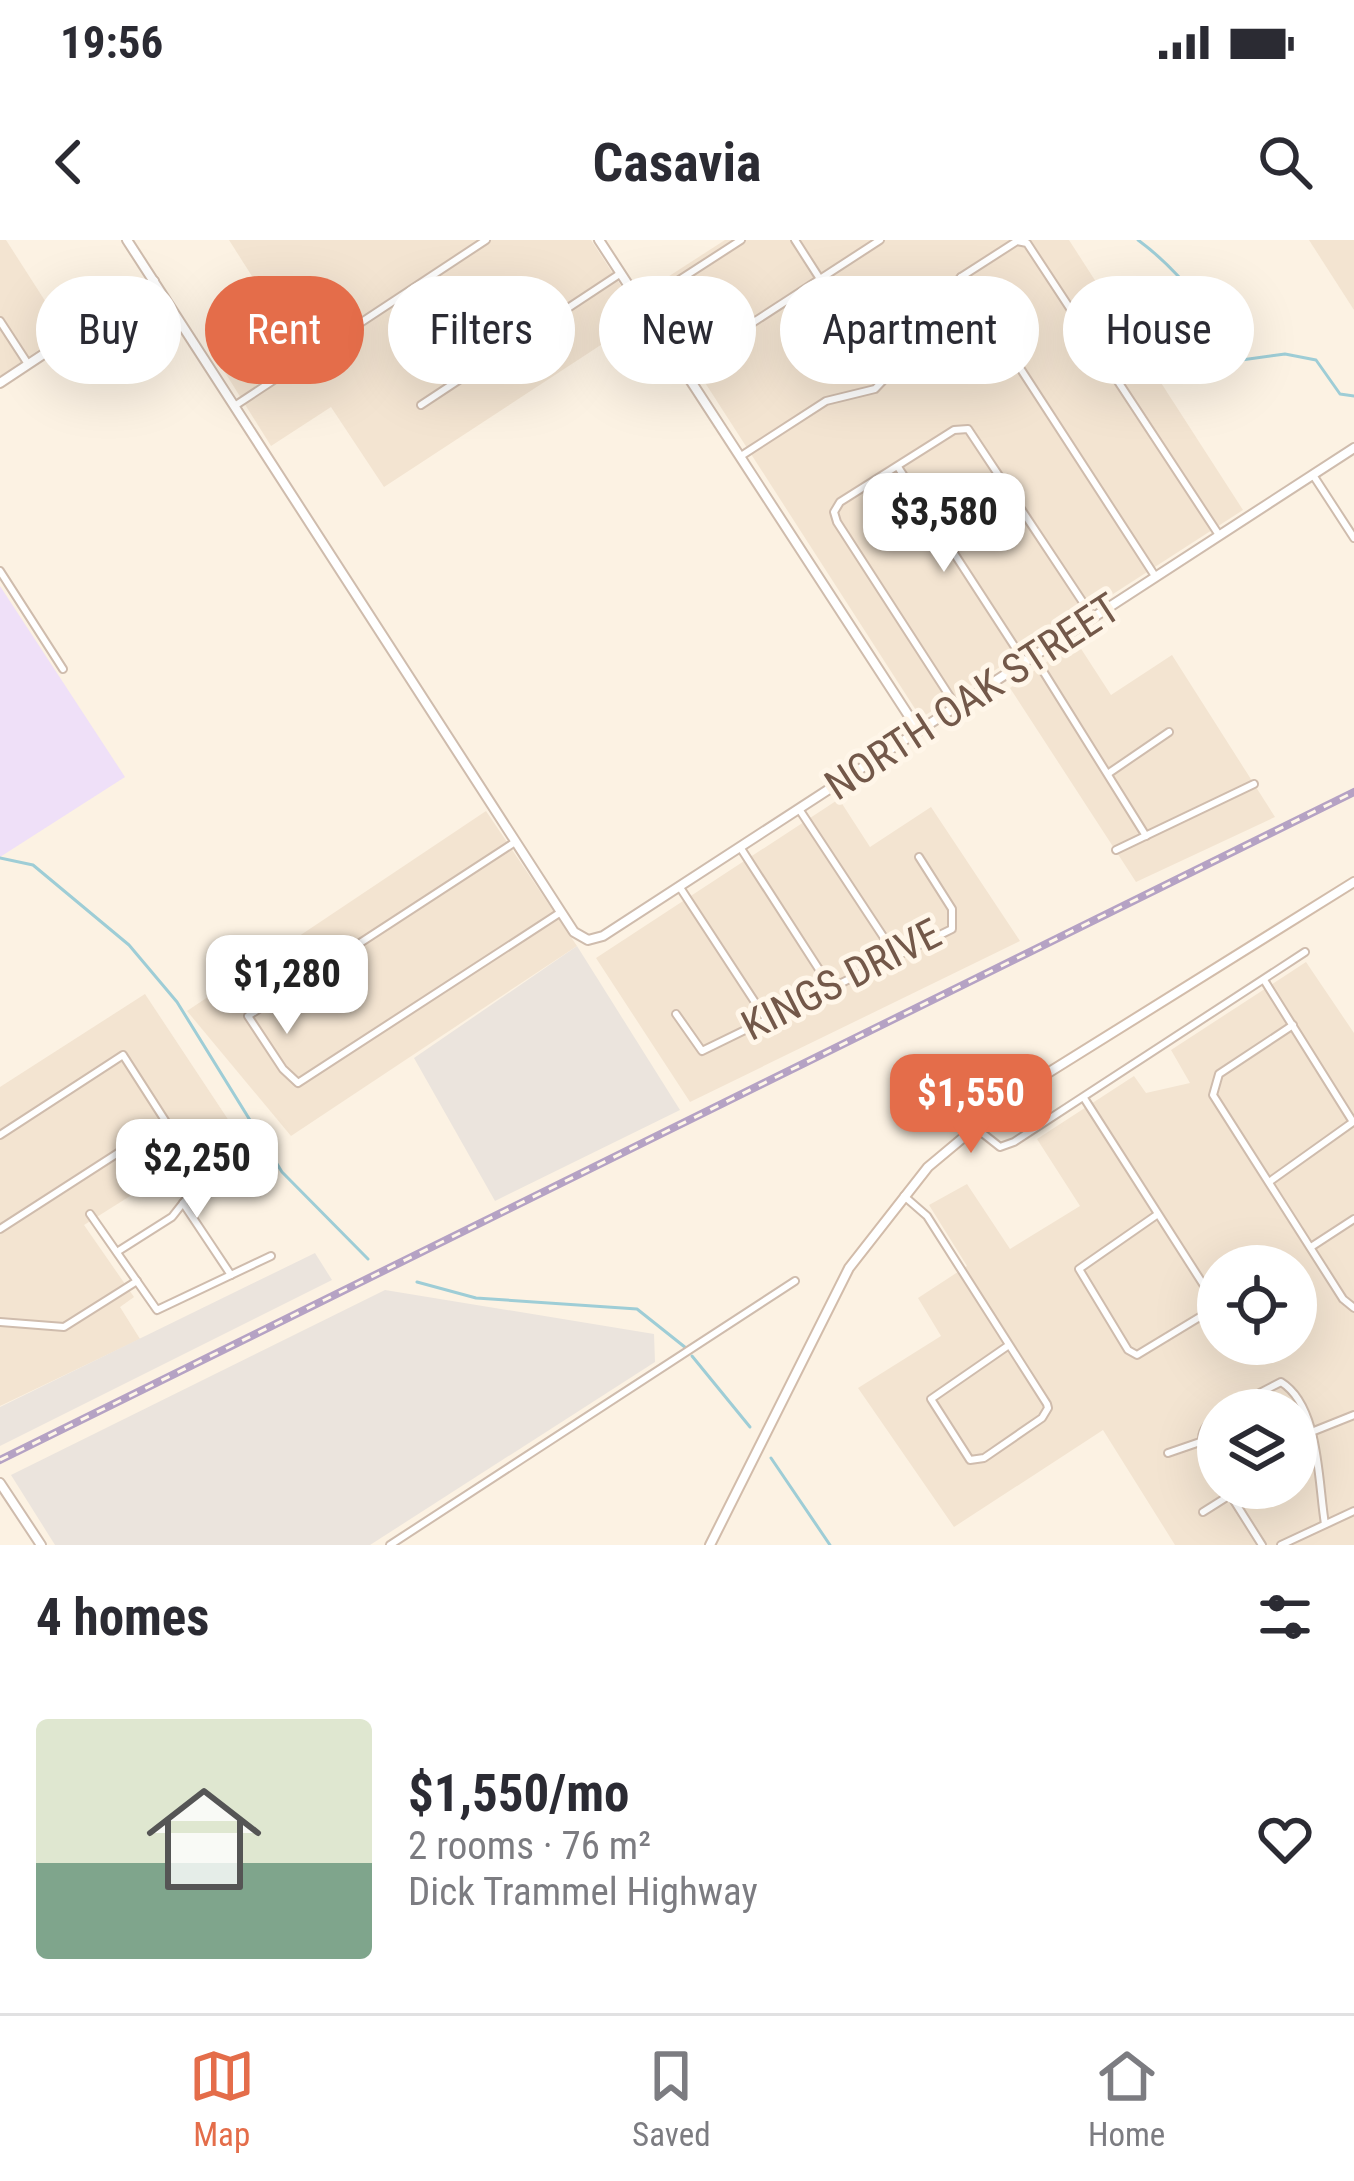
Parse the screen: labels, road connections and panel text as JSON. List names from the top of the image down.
{
  "streets": {
    "street": ["NORTH OAK STREET", "KINGS DRIVE"]
  },
  "page": {
    "status": "19:56",
    "header": "Casavia",
    "chip": [
      "Buy",
      "Rent",
      "Filters",
      "New",
      "Apartment",
      "House"
    ],
    "price": [
      "$3,580",
      "$1,280",
      "$1,550",
      "$2,250"
    ],
    "heading": "4 homes",
    "list": [
      {
        "name": "$1,550/mo",
        "note": "2 rooms · 76 m² · Dick Trammel Highway"
      }
    ],
    "tabs": ["Map", "Saved", "Home"]
  }
}
